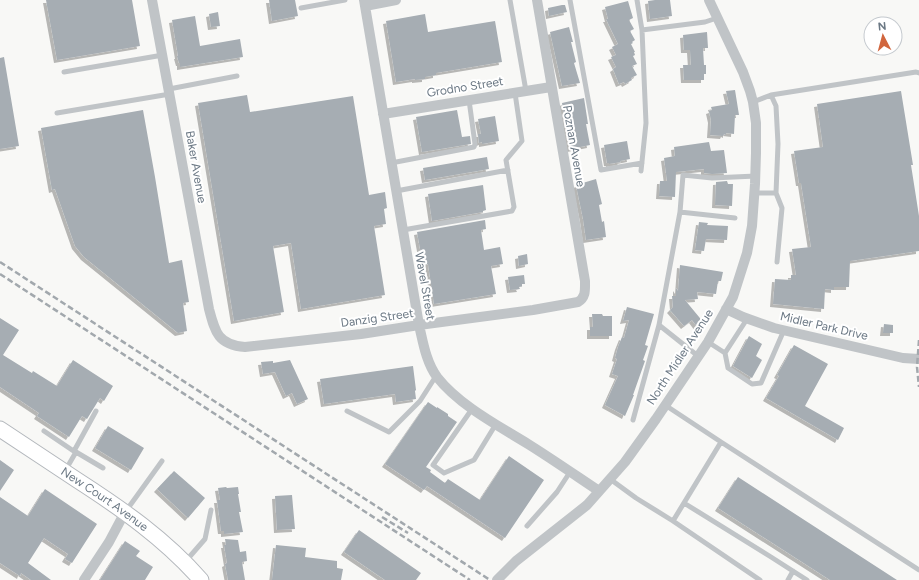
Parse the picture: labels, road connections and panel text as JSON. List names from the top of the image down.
{
  "streets": {
    "main road": ["New Court Avenue"],
    "street": [
      "Grodno Street",
      "Poznan Avenue",
      "Baker Avenue",
      "Wavel Street",
      "Danzig Street",
      "Midler Park Drive",
      "North Midler Avenue"
    ]
  },
  "crossings": [
    ["Grodno Street", "Poznan Avenue"],
    ["Grodno Street", "Wavel Street"],
    ["Poznan Avenue", "Danzig Street"],
    ["Baker Avenue", "Danzig Street"],
    ["Wavel Street", "Danzig Street"],
    ["Wavel Street", "North Midler Avenue"],
    ["Midler Park Drive", "North Midler Avenue"]
  ],
  "north": "top"
}
